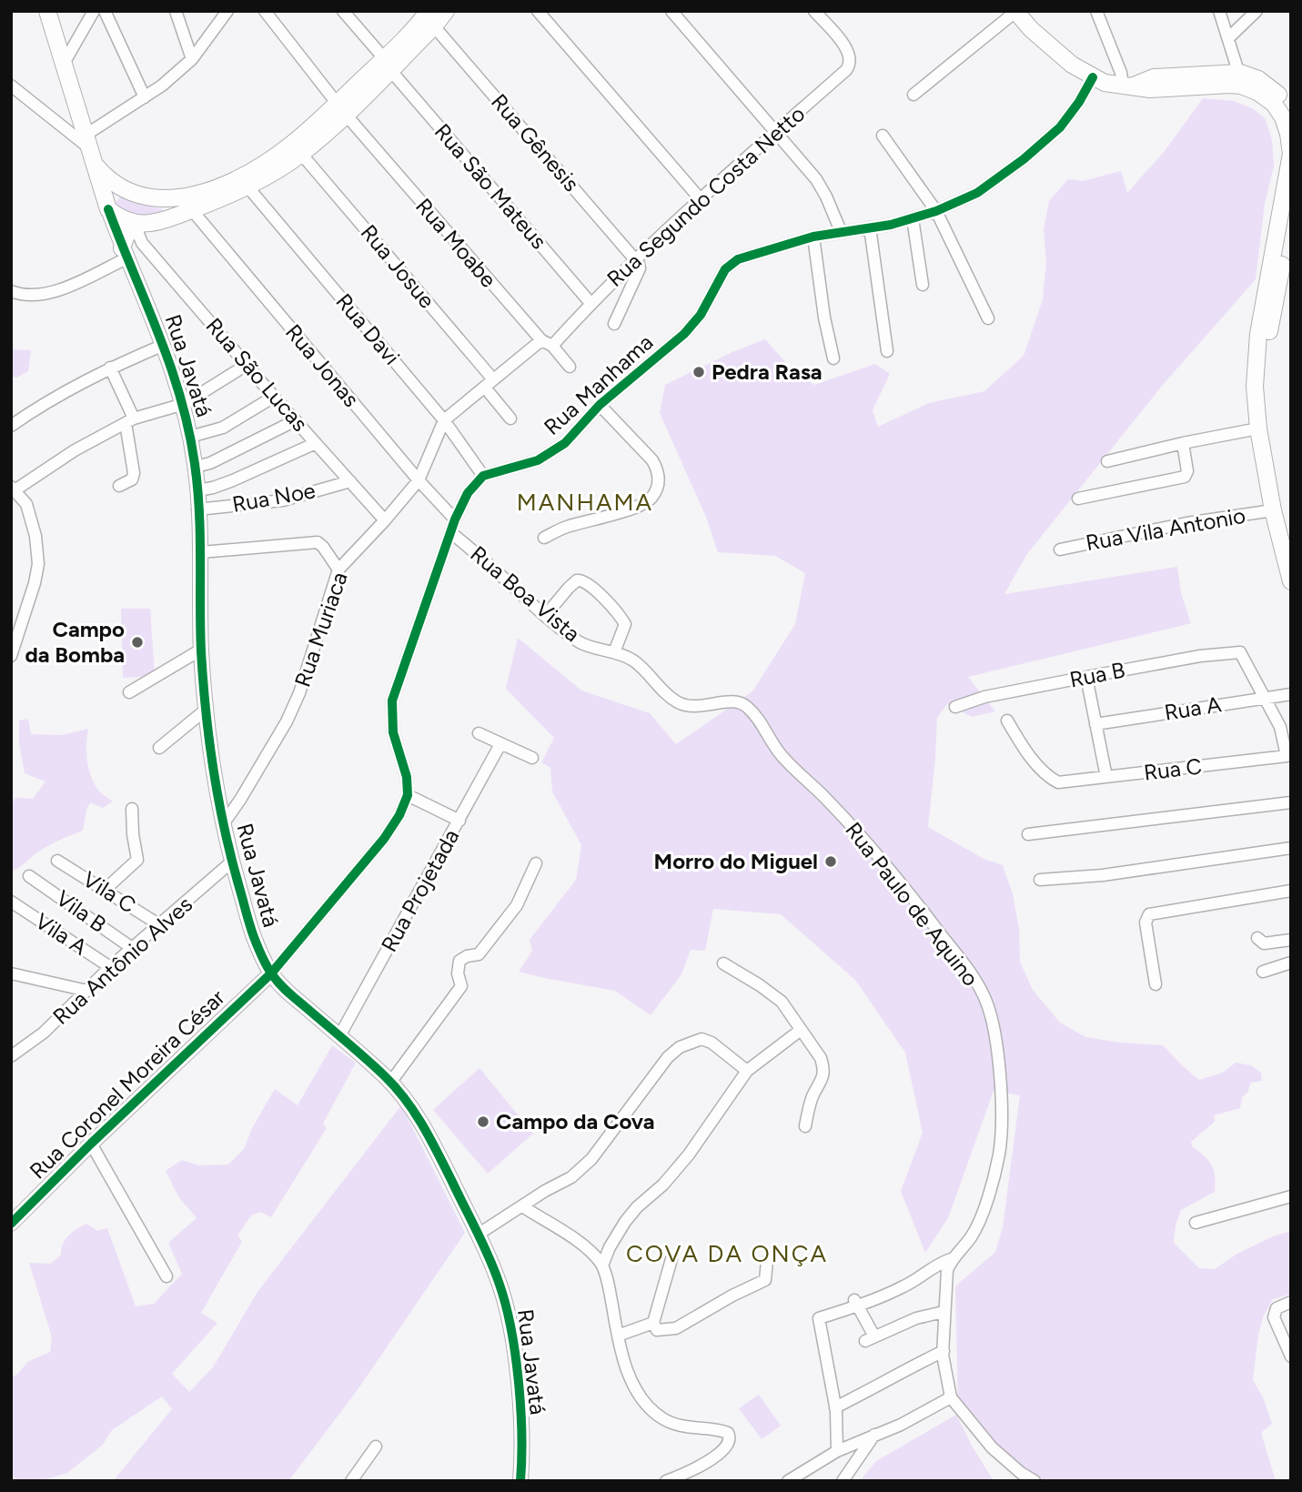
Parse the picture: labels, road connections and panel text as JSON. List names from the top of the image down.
{
  "streets": {
    "street": [
      "Rua Gênesis",
      "Rua São Mateus",
      "Rua Segundo Costa Netto",
      "Rua Moabe",
      "Rua Josue",
      "Rua Davi",
      "Rua Javatá",
      "Rua Jonas",
      "Rua São Lucas",
      "Rua Manhama",
      "Rua Noe",
      "Rua Vila Antonio",
      "Rua Boa Vista",
      "Rua Muriaca",
      "Rua B",
      "Rua A",
      "Rua C",
      "Rua Projetada",
      "Vila C",
      "Rua Paulo de Aquino",
      "Vila B",
      "Vila A",
      "Rua Antônio Alves",
      "Rua Coronel Moreira César"
    ]
  },
  "crossings": [
    ["Rua Gênesis", "Rua Segundo Costa Netto"],
    ["Rua São Mateus", "Rua Segundo Costa Netto"],
    ["Rua Segundo Costa Netto", "Rua Moabe"],
    ["Rua Segundo Costa Netto", "Rua Muriaca"],
    ["Rua Moabe", "Rua Muriaca"],
    ["Rua Josue", "Rua Muriaca"],
    ["Rua Davi", "Rua Manhama"],
    ["Rua Davi", "Rua Muriaca"],
    ["Rua Javatá", "Rua Noe"],
    ["Rua Javatá", "Rua Muriaca"],
    ["Rua Javatá", "Rua Projetada"],
    ["Rua Javatá", "Rua Antônio Alves"],
    ["Rua Javatá", "Rua Coronel Moreira César"],
    ["Rua Jonas", "Rua Muriaca"],
    ["Rua São Lucas", "Rua Noe"],
    ["Rua São Lucas", "Rua Muriaca"],
    ["Rua Boa Vista", "Rua Paulo de Aquino"],
    ["Rua B", "Rua A"],
    ["Rua B", "Rua C"],
    ["Rua A", "Rua C"],
    ["Vila C", "Rua Antônio Alves"],
    ["Vila B", "Rua Antônio Alves"],
    ["Vila A", "Rua Antônio Alves"]
  ],
  "districts": ["MANHAMA", "COVA DA ONÇA"],
  "places": [
    "Pedra Rasa",
    "Campo da Bomba",
    "Morro do Miguel",
    "Campo da Cova"
  ]
}
